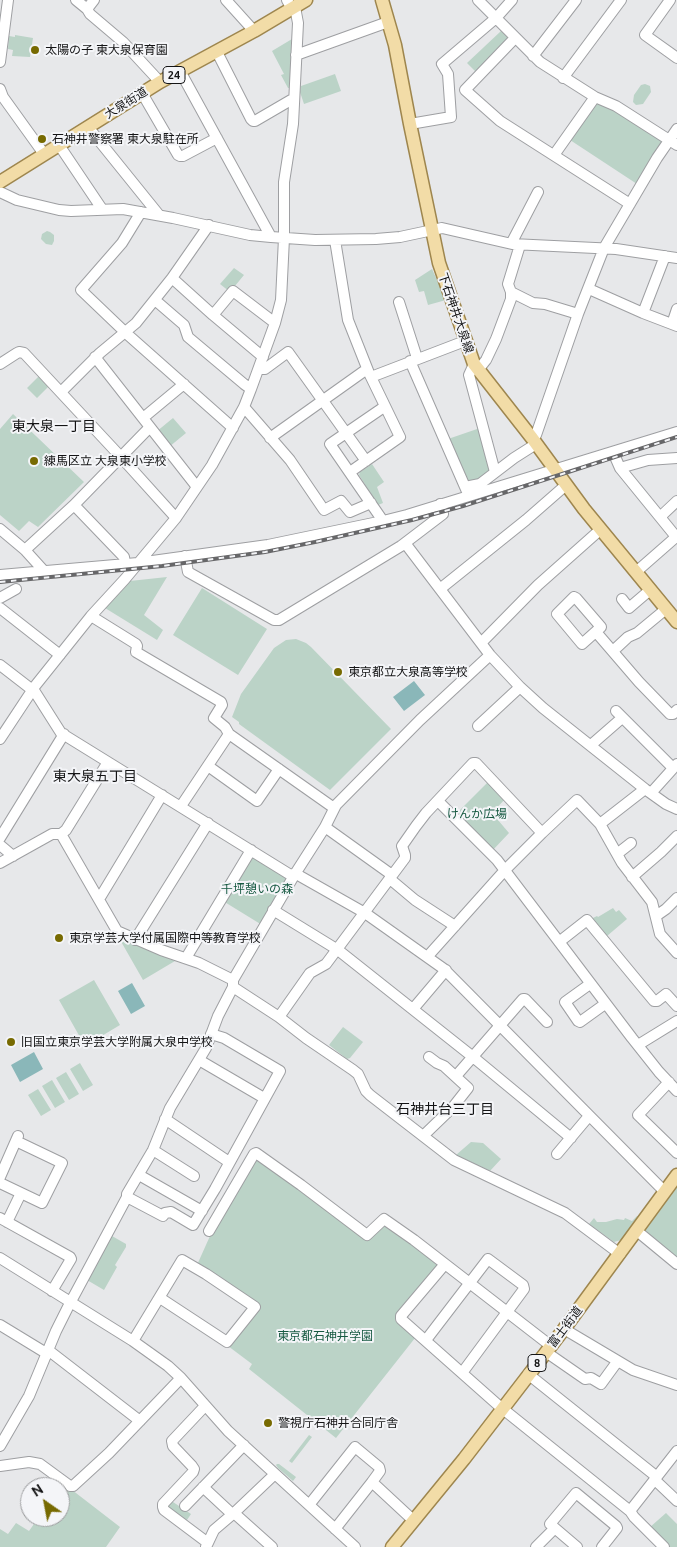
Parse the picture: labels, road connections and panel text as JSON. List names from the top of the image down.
{
  "streets": {
    "main road": [
      "24",
      "大泉街道",
      "下石神井大泉線",
      "富士街道",
      "8"
    ]
  },
  "districts": ["東大泉一丁目", "東大泉五丁目", "石神井台三丁目"],
  "parks": ["けんか広場", "千坪憩いの森", "東京都石神井学園"],
  "places": [
    "太陽の子 東大泉保育園",
    "石神井警察署 東大泉駐在所",
    "練馬区立 大泉東小学校",
    "東京都立大泉高等学校",
    "東京学芸大学付属国際中等教育学校",
    "旧国立東京学芸大学附属大泉中学校",
    "警視庁石神井合同庁舎"
  ],
  "north": "top left"
}
